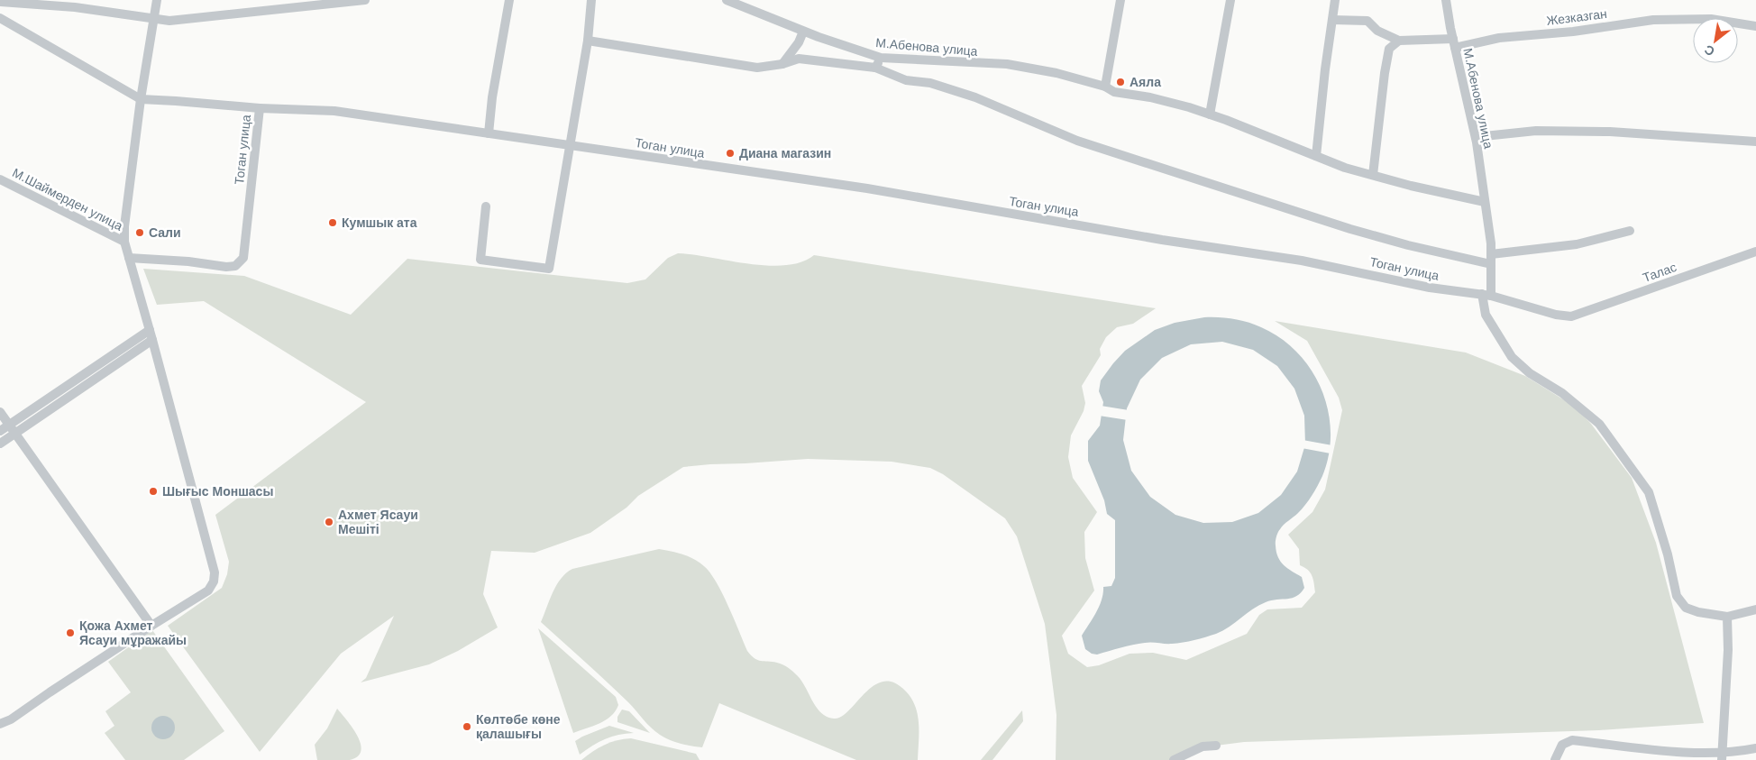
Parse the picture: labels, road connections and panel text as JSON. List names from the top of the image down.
{
  "streets": {
    "street": [
      "Жезказган",
      "М.Абенова улица",
      "Тоган улица",
      "М.Шаймерден улица",
      "Талас"
    ]
  },
  "crossings": [
    ["Жезказган", "М.Абенова улица"],
    ["М.Абенова улица", "Тоган улица"],
    ["Тоган улица", "Талас"]
  ],
  "places": [
    "Аяла",
    "Диана магазин",
    "Кумшык ата",
    "Сали",
    "Шығыс Моншасы",
    "Ахмет Ясауи Мешіті",
    "Қожа Ахмет Ясауи мұражайы",
    "Көлтөбе көне қалашығы"
  ],
  "north": "bottom left"
}
